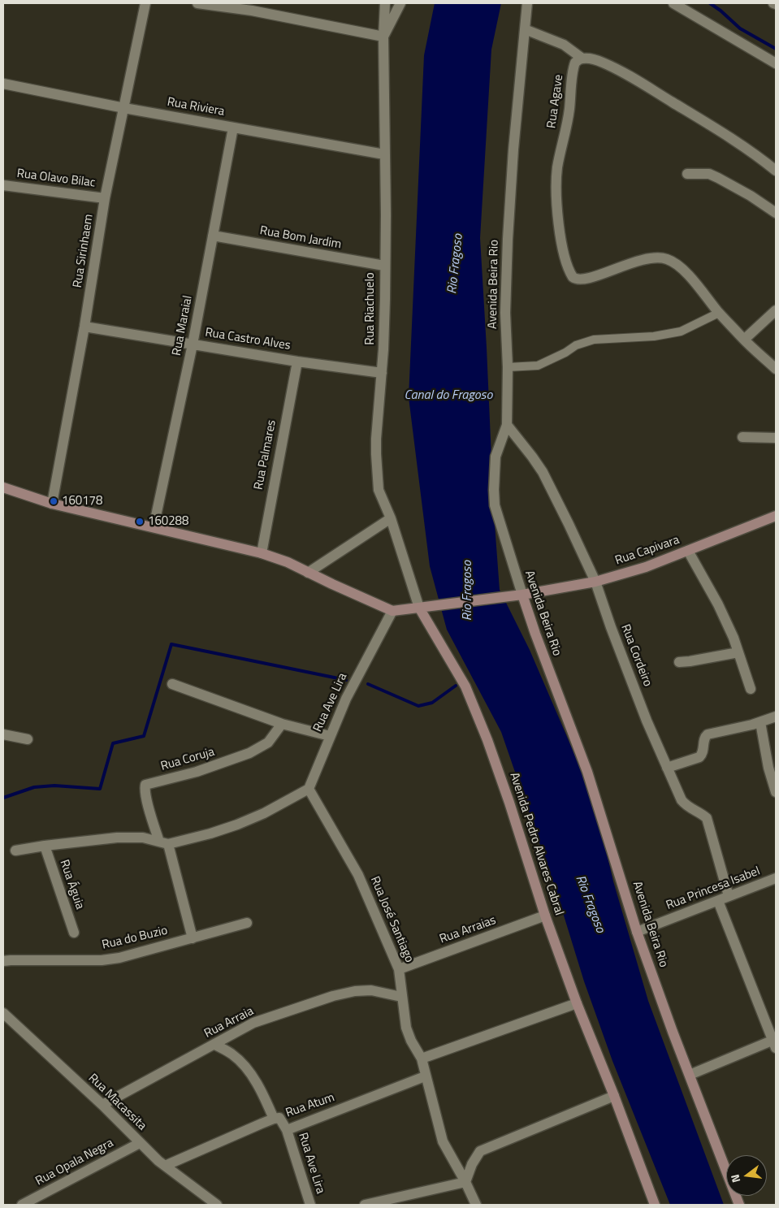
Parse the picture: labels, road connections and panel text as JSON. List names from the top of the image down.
{
  "streets": {
    "main road": ["Avenida Beira Rio", "Rua Capivara", "Avenida Pedro Alvares Cabral"],
    "street": [
      "Rua Agave",
      "Rua Riviera",
      "Rua Olavo Bilac",
      "Rua Bom Jardim",
      "Rua Sirinhaem",
      "Rua Riachuelo",
      "Rua Maraial",
      "Rua Castro Alves",
      "Rua Palmares",
      "Rua Cordeiro",
      "Rua Ave Lira",
      "Rua Coruja",
      "Rua Águia",
      "Rua Princesa Isabel",
      "Rua José Santiago",
      "Rua Arraias",
      "Rua do Buzio",
      "Rua Arraia",
      "Rua Macassita",
      "Rua Atum",
      "Rua Opala Negra"
    ]
  },
  "crossings": [
    ["Rua Riviera", "Rua Sirinhaem"],
    ["Rua Riviera", "Rua Riachuelo"],
    ["Rua Riviera", "Rua Maraial"],
    ["Rua Olavo Bilac", "Rua Sirinhaem"],
    ["Rua Bom Jardim", "Rua Riachuelo"],
    ["Rua Bom Jardim", "Rua Maraial"],
    ["Rua Sirinhaem", "Rua Castro Alves"],
    ["Avenida Beira Rio", "Rua Capivara"],
    ["Avenida Beira Rio", "Rua Cordeiro"],
    ["Avenida Beira Rio", "Rua Princesa Isabel"],
    ["Rua Riachuelo", "Rua Castro Alves"],
    ["Rua Riachuelo", "Avenida Pedro Alvares Cabral"],
    ["Rua Maraial", "Rua Castro Alves"],
    ["Rua Castro Alves", "Rua Palmares"],
    ["Rua Capivara", "Rua Cordeiro"],
    ["Rua Cordeiro", "Rua Princesa Isabel"],
    ["Rua Ave Lira", "Rua José Santiago"],
    ["Rua Ave Lira", "Rua Atum"],
    ["Avenida Pedro Alvares Cabral", "Rua Arraias"],
    ["Rua José Santiago", "Rua Arraias"],
    ["Rua José Santiago", "Rua Arraia"],
    ["Rua José Santiago", "Rua Atum"],
    ["Rua Arraia", "Rua Macassita"],
    ["Rua Macassita", "Rua Atum"],
    ["Rua Macassita", "Rua Opala Negra"]
  ],
  "water": ["Rio Fragoso", "Canal do Fragoso"],
  "places": ["160178", "160288"],
  "north": "left"
}
